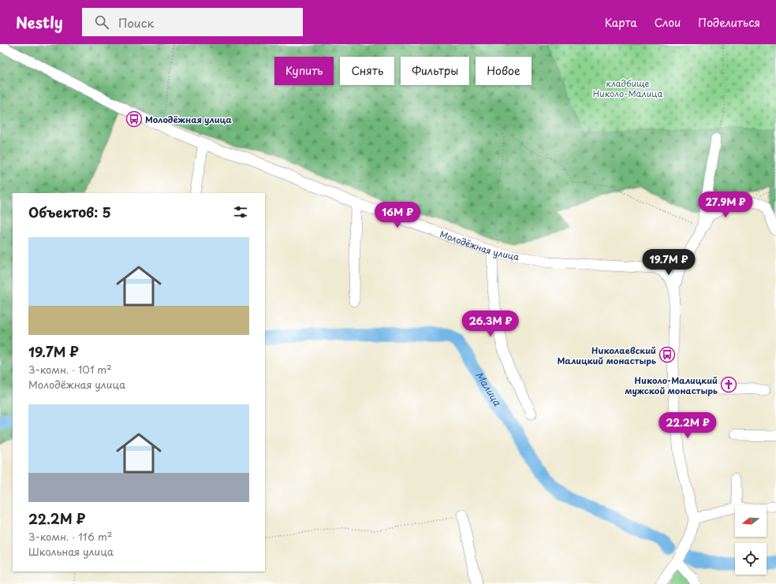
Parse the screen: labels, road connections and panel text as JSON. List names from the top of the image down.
{
  "streets": {
    "street": ["Молодёжная улица"]
  },
  "water": ["Малица"],
  "parks": ["кладбище Николо-Малица"],
  "places": {
    "bus stop": ["Молодёжная улица", "Николаевский Малицкий монастырь"],
    "church": ["Николо-Малицкий мужской монастырь"]
  },
  "north": "left",
  "page": {
    "header": "Nestly",
    "search": "Поиск",
    "nav": ["Карта", "Слои", "Поделиться"],
    "chip": [
      "Купить",
      "Снять",
      "Фильтры",
      "Новое"
    ],
    "price": [
      "27.9M ₽",
      "16M ₽",
      "19.7M ₽",
      "26.3M ₽",
      "22.2M ₽"
    ],
    "heading": "Объектов: 5",
    "list": [
      {
        "name": "19.7M ₽",
        "note": "3-комн. · 101 m² · Молодёжная улица"
      },
      {
        "name": "22.2M ₽",
        "note": "3-комн. · 116 m² · Школьная улица"
      }
    ]
  }
}
